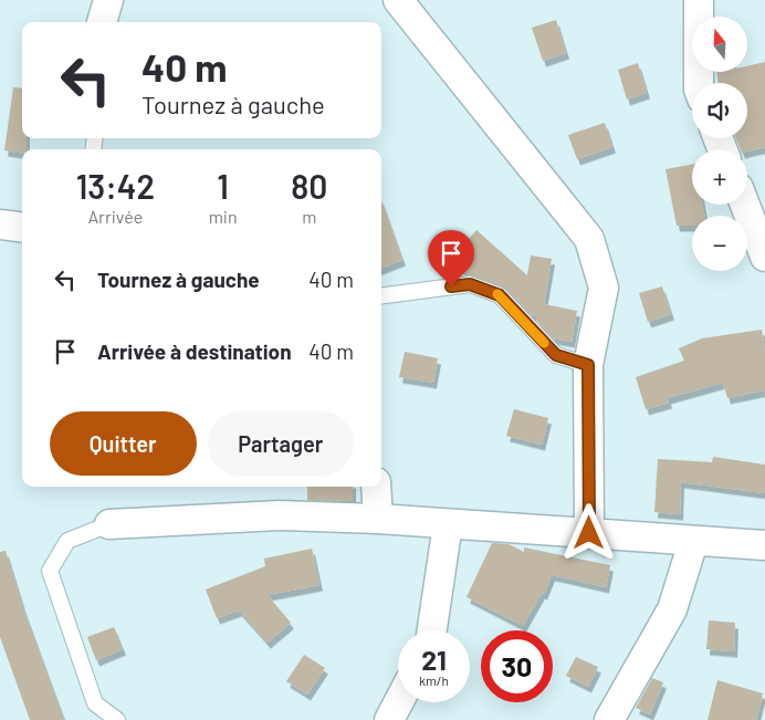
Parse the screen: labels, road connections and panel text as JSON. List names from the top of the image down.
{
  "north": "top",
  "page": {
    "map_buttons": ["+", "−"],
    "turn": ["40 m", "Tournez à gauche"],
    "eta": [
      "13:42",
      "Arrivée",
      "1",
      "min",
      "80",
      "m"
    ],
    "list": [
      {
        "name": "Tournez à gauche",
        "value": "40 m"
      },
      {
        "name": "Arrivée à destination",
        "value": "40 m"
      }
    ],
    "buttons": ["Quitter", "Partager"],
    "speed": "21 km/h",
    "limit": "30"
  }
}
